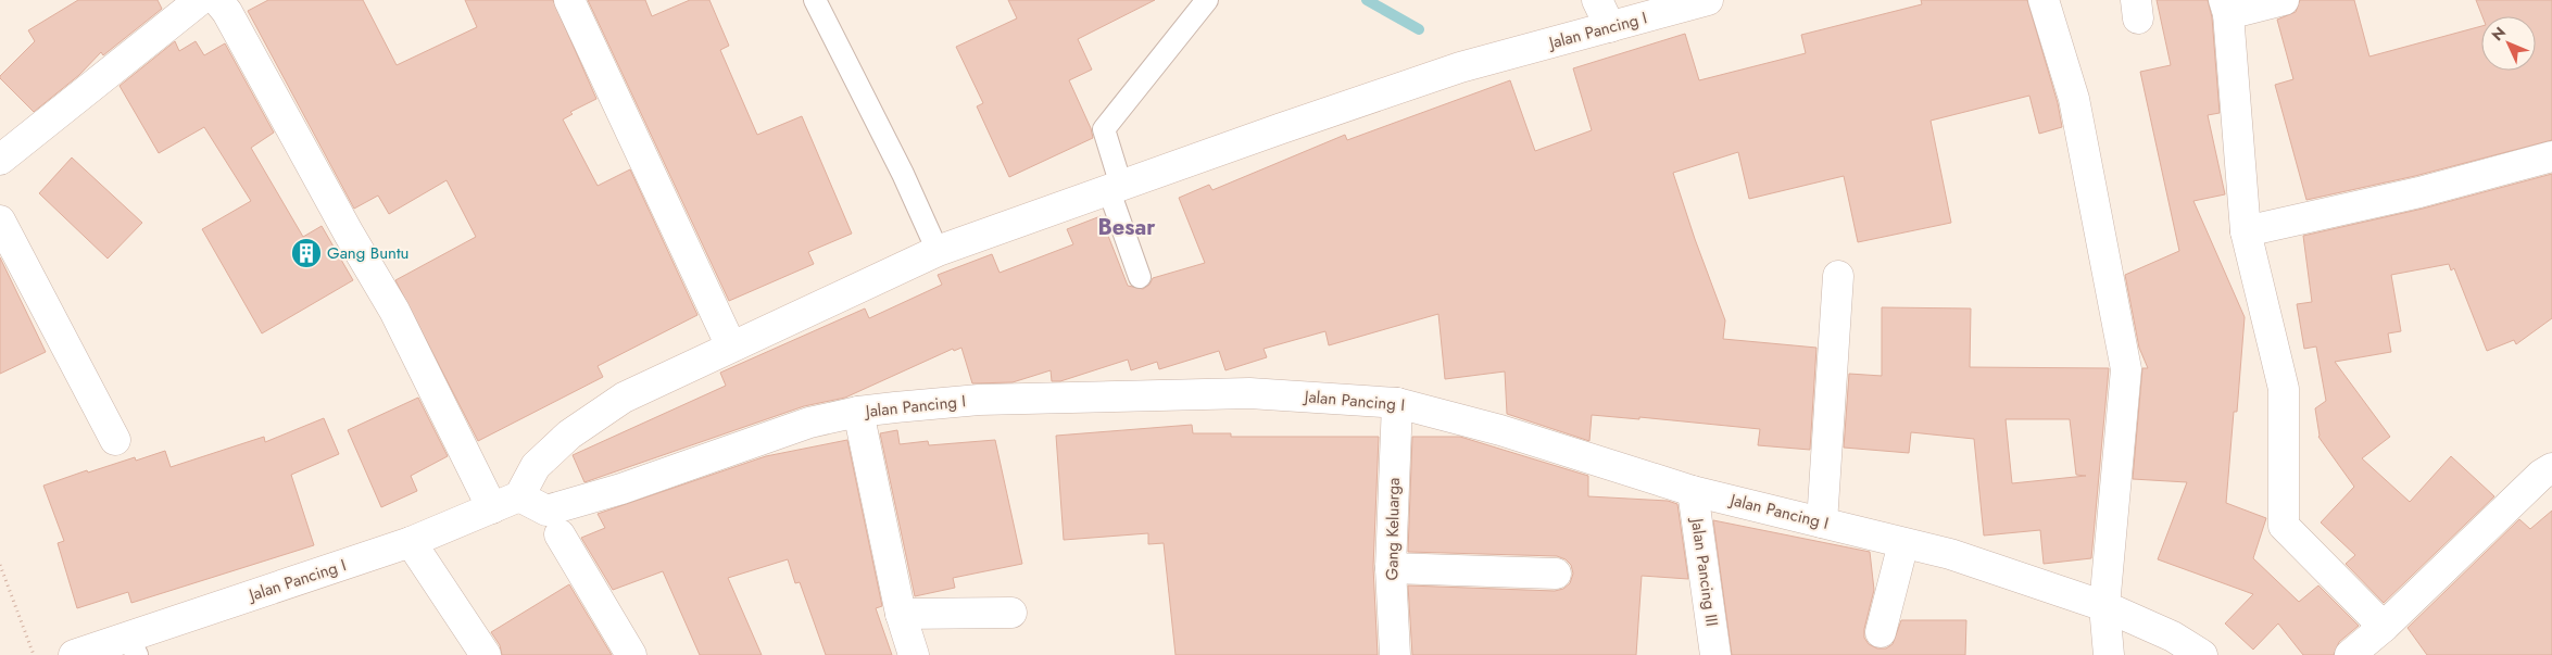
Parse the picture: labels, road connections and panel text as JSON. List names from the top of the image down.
{
  "streets": {
    "street": ["Jalan Pancing I", "Gang Keluarga", "Jalan Pancing III"]
  },
  "crossings": [
    ["Jalan Pancing I", "Gang Keluarga"],
    ["Jalan Pancing I", "Jalan Pancing III"]
  ],
  "districts": ["Besar"],
  "places": {
    "building": ["Gang Buntu"]
  },
  "north": "top left"
}
